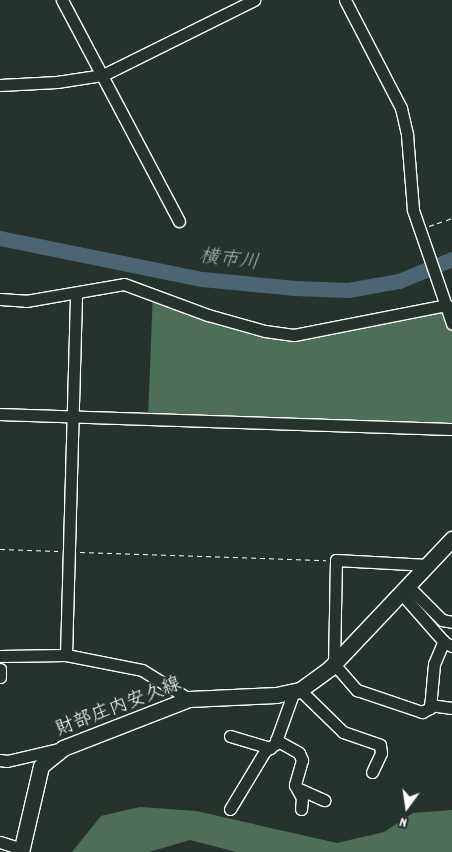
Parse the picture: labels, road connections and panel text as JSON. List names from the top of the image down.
{
  "streets": {
    "main road": ["財部庄内安久線"]
  },
  "water": ["横市川"],
  "north": "bottom"
}
